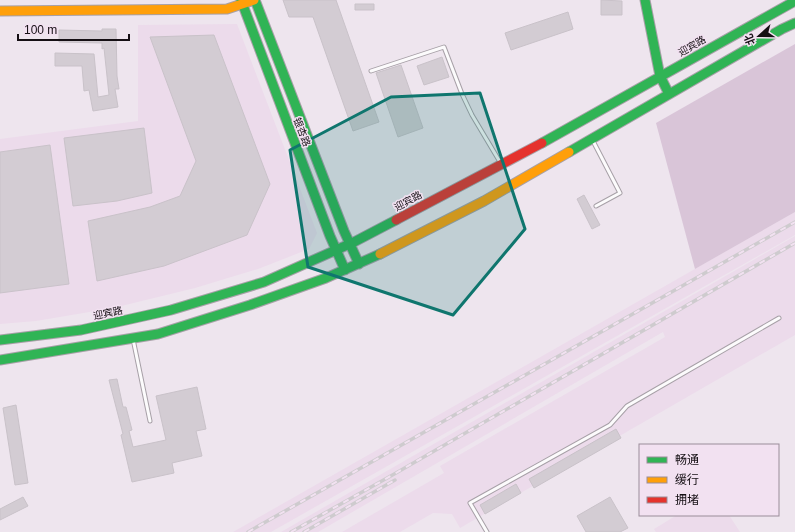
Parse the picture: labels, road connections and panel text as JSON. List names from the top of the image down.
{
  "streets": {
    "main road": ["迎宾路", "银杏路"]
  },
  "crossings": [
    ["迎宾路", "银杏路"]
  ],
  "legend": ["畅通", "缓行", "拥堵"],
  "scale_bar": "100 m",
  "north": "left"
}
